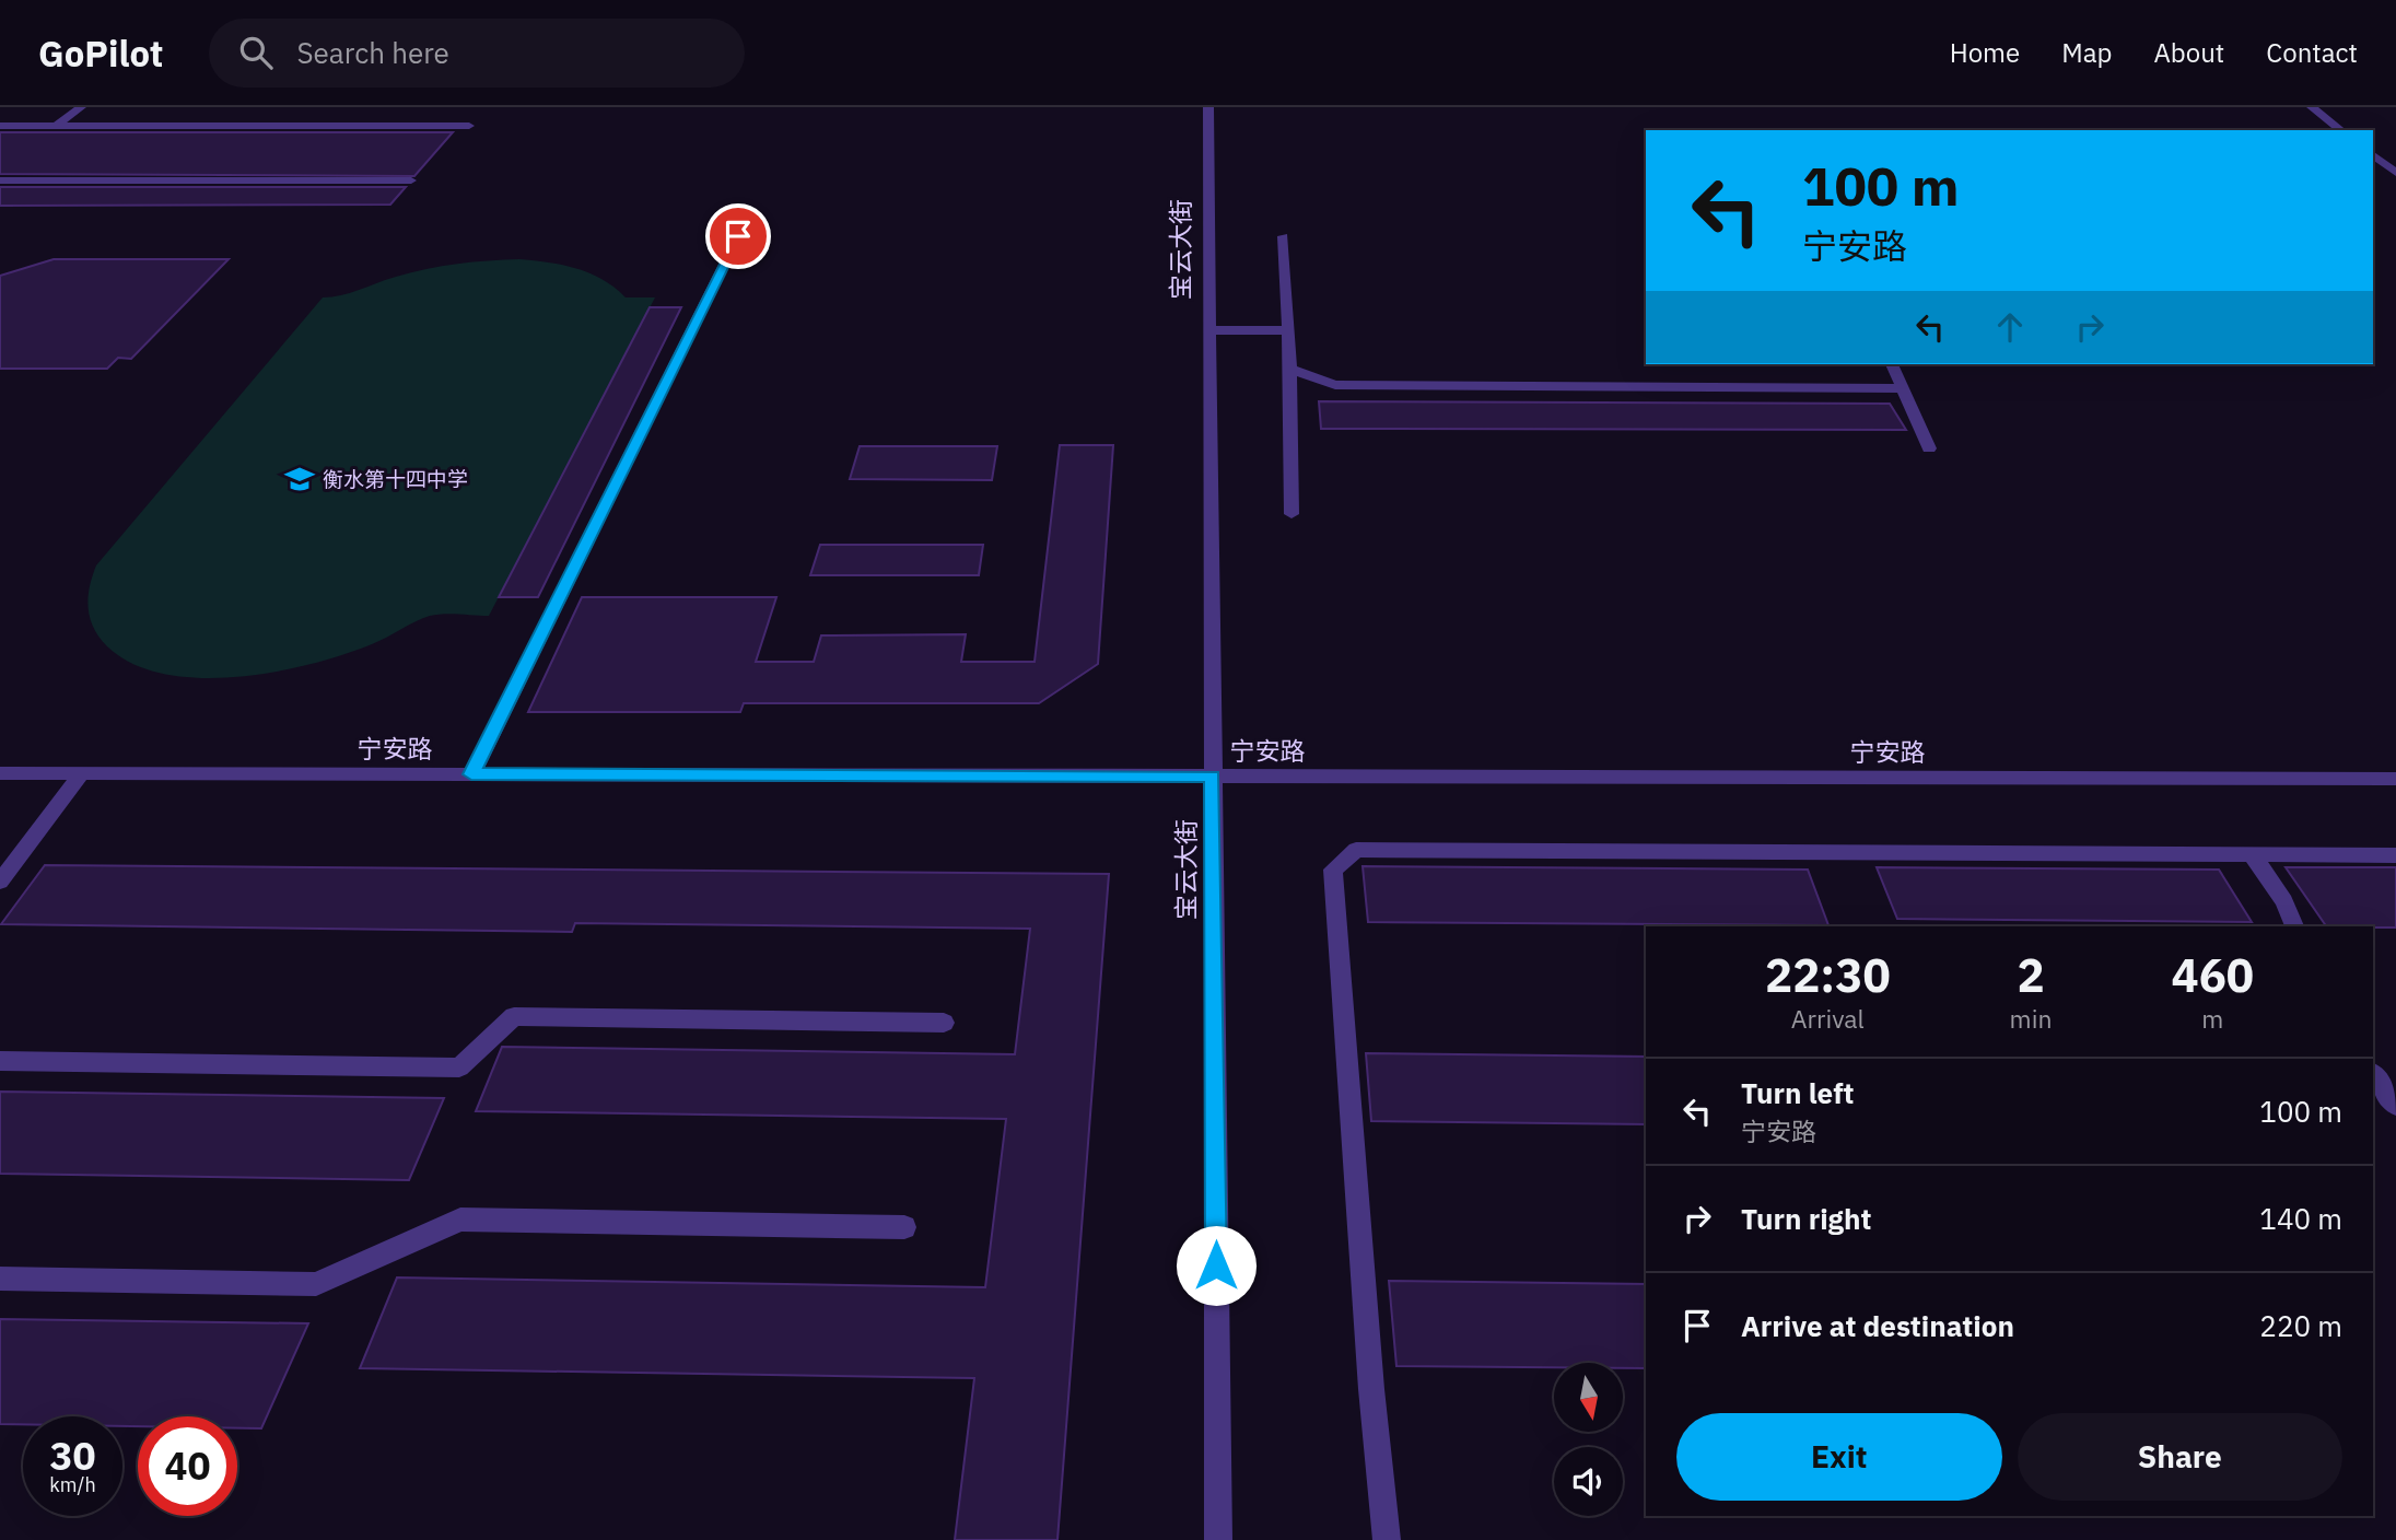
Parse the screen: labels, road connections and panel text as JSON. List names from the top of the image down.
{
  "streets": {
    "street": ["宝云大街", "宁安路"]
  },
  "crossings": [
    ["宝云大街", "宁安路"]
  ],
  "places": {
    "school or university": ["衡水第十四中学"]
  },
  "north": "bottom",
  "page": {
    "header": "GoPilot",
    "search": "Search here",
    "nav": [
      "Home",
      "Map",
      "About",
      "Contact"
    ],
    "turn": ["100 m", "宁安路"],
    "eta": [
      "22:30",
      "Arrival",
      "2",
      "min",
      "460",
      "m"
    ],
    "list": [
      {
        "name": "Turn left",
        "note": "宁安路",
        "value": "100 m"
      },
      {
        "name": "Turn right",
        "value": "140 m"
      },
      {
        "name": "Arrive at destination",
        "value": "220 m"
      }
    ],
    "buttons": ["Exit", "Share"],
    "speed": "30 km/h",
    "limit": "40"
  }
}
